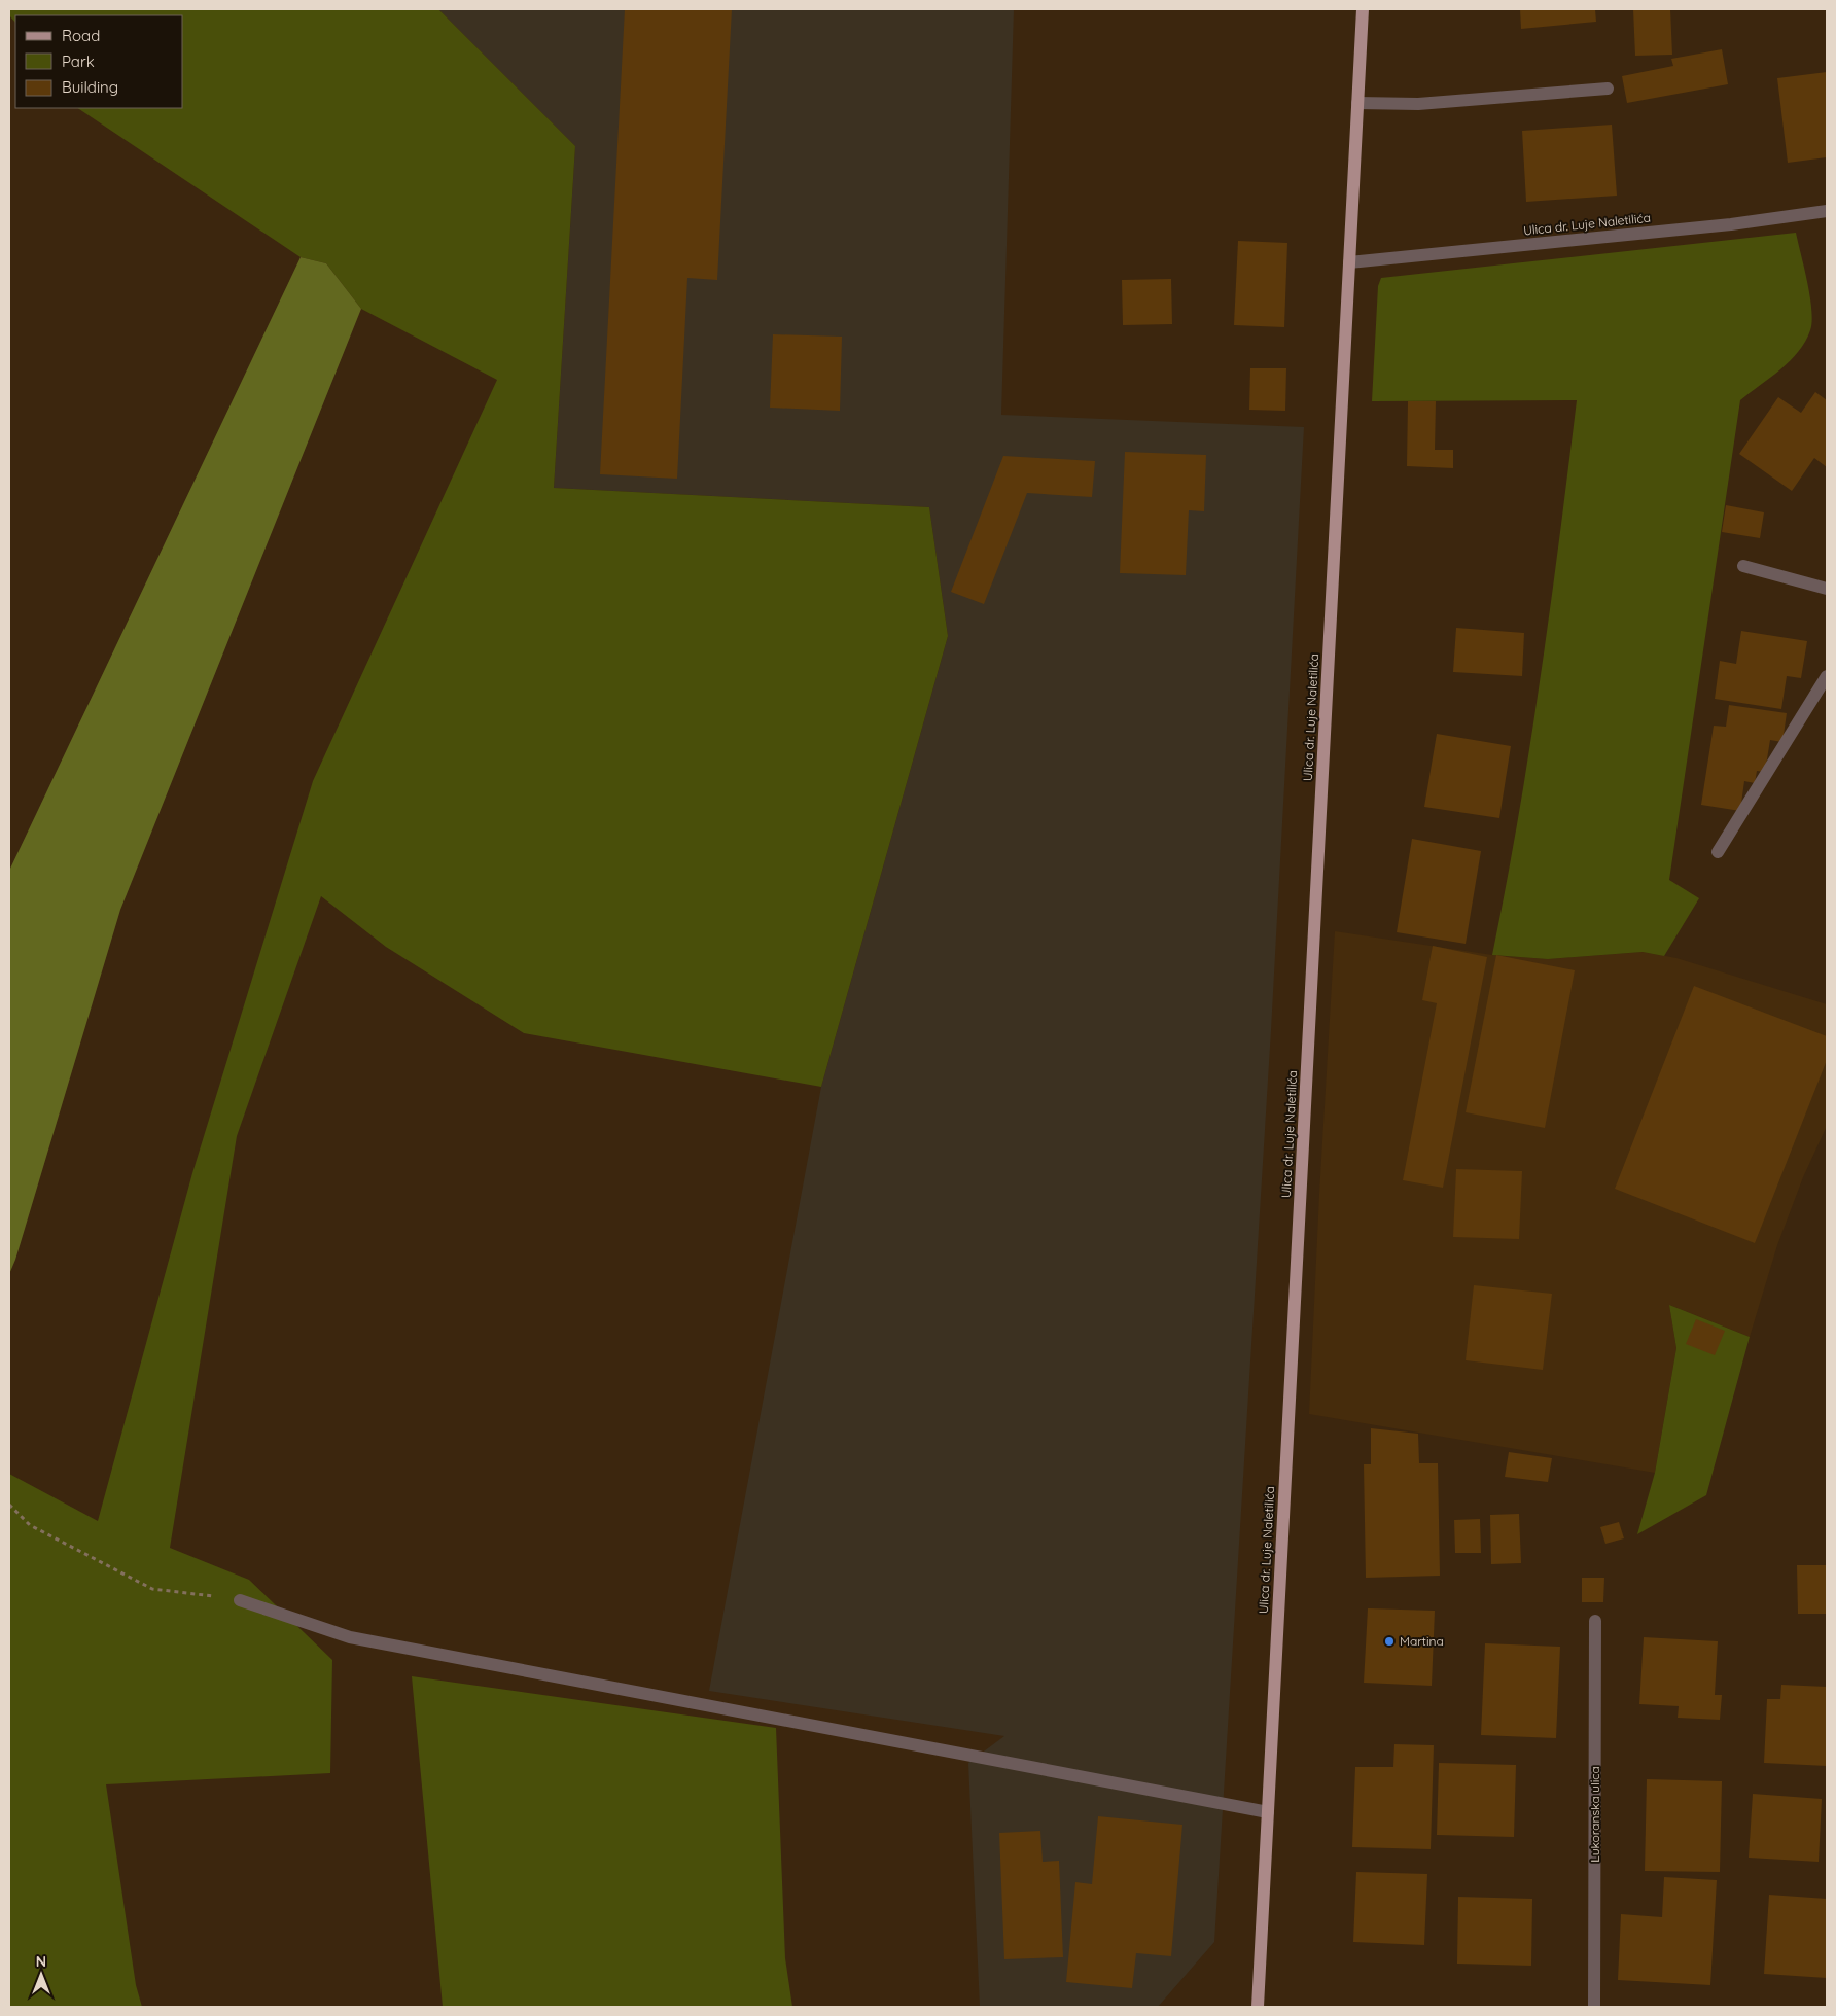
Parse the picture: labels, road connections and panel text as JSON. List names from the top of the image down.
{
  "streets": {
    "main road": ["Ulica dr. Luje Naletilića"],
    "street": ["Lukoranska ulica"]
  },
  "places": ["Martina"],
  "legend": ["Road", "Park", "Building"],
  "north": "top"
}
